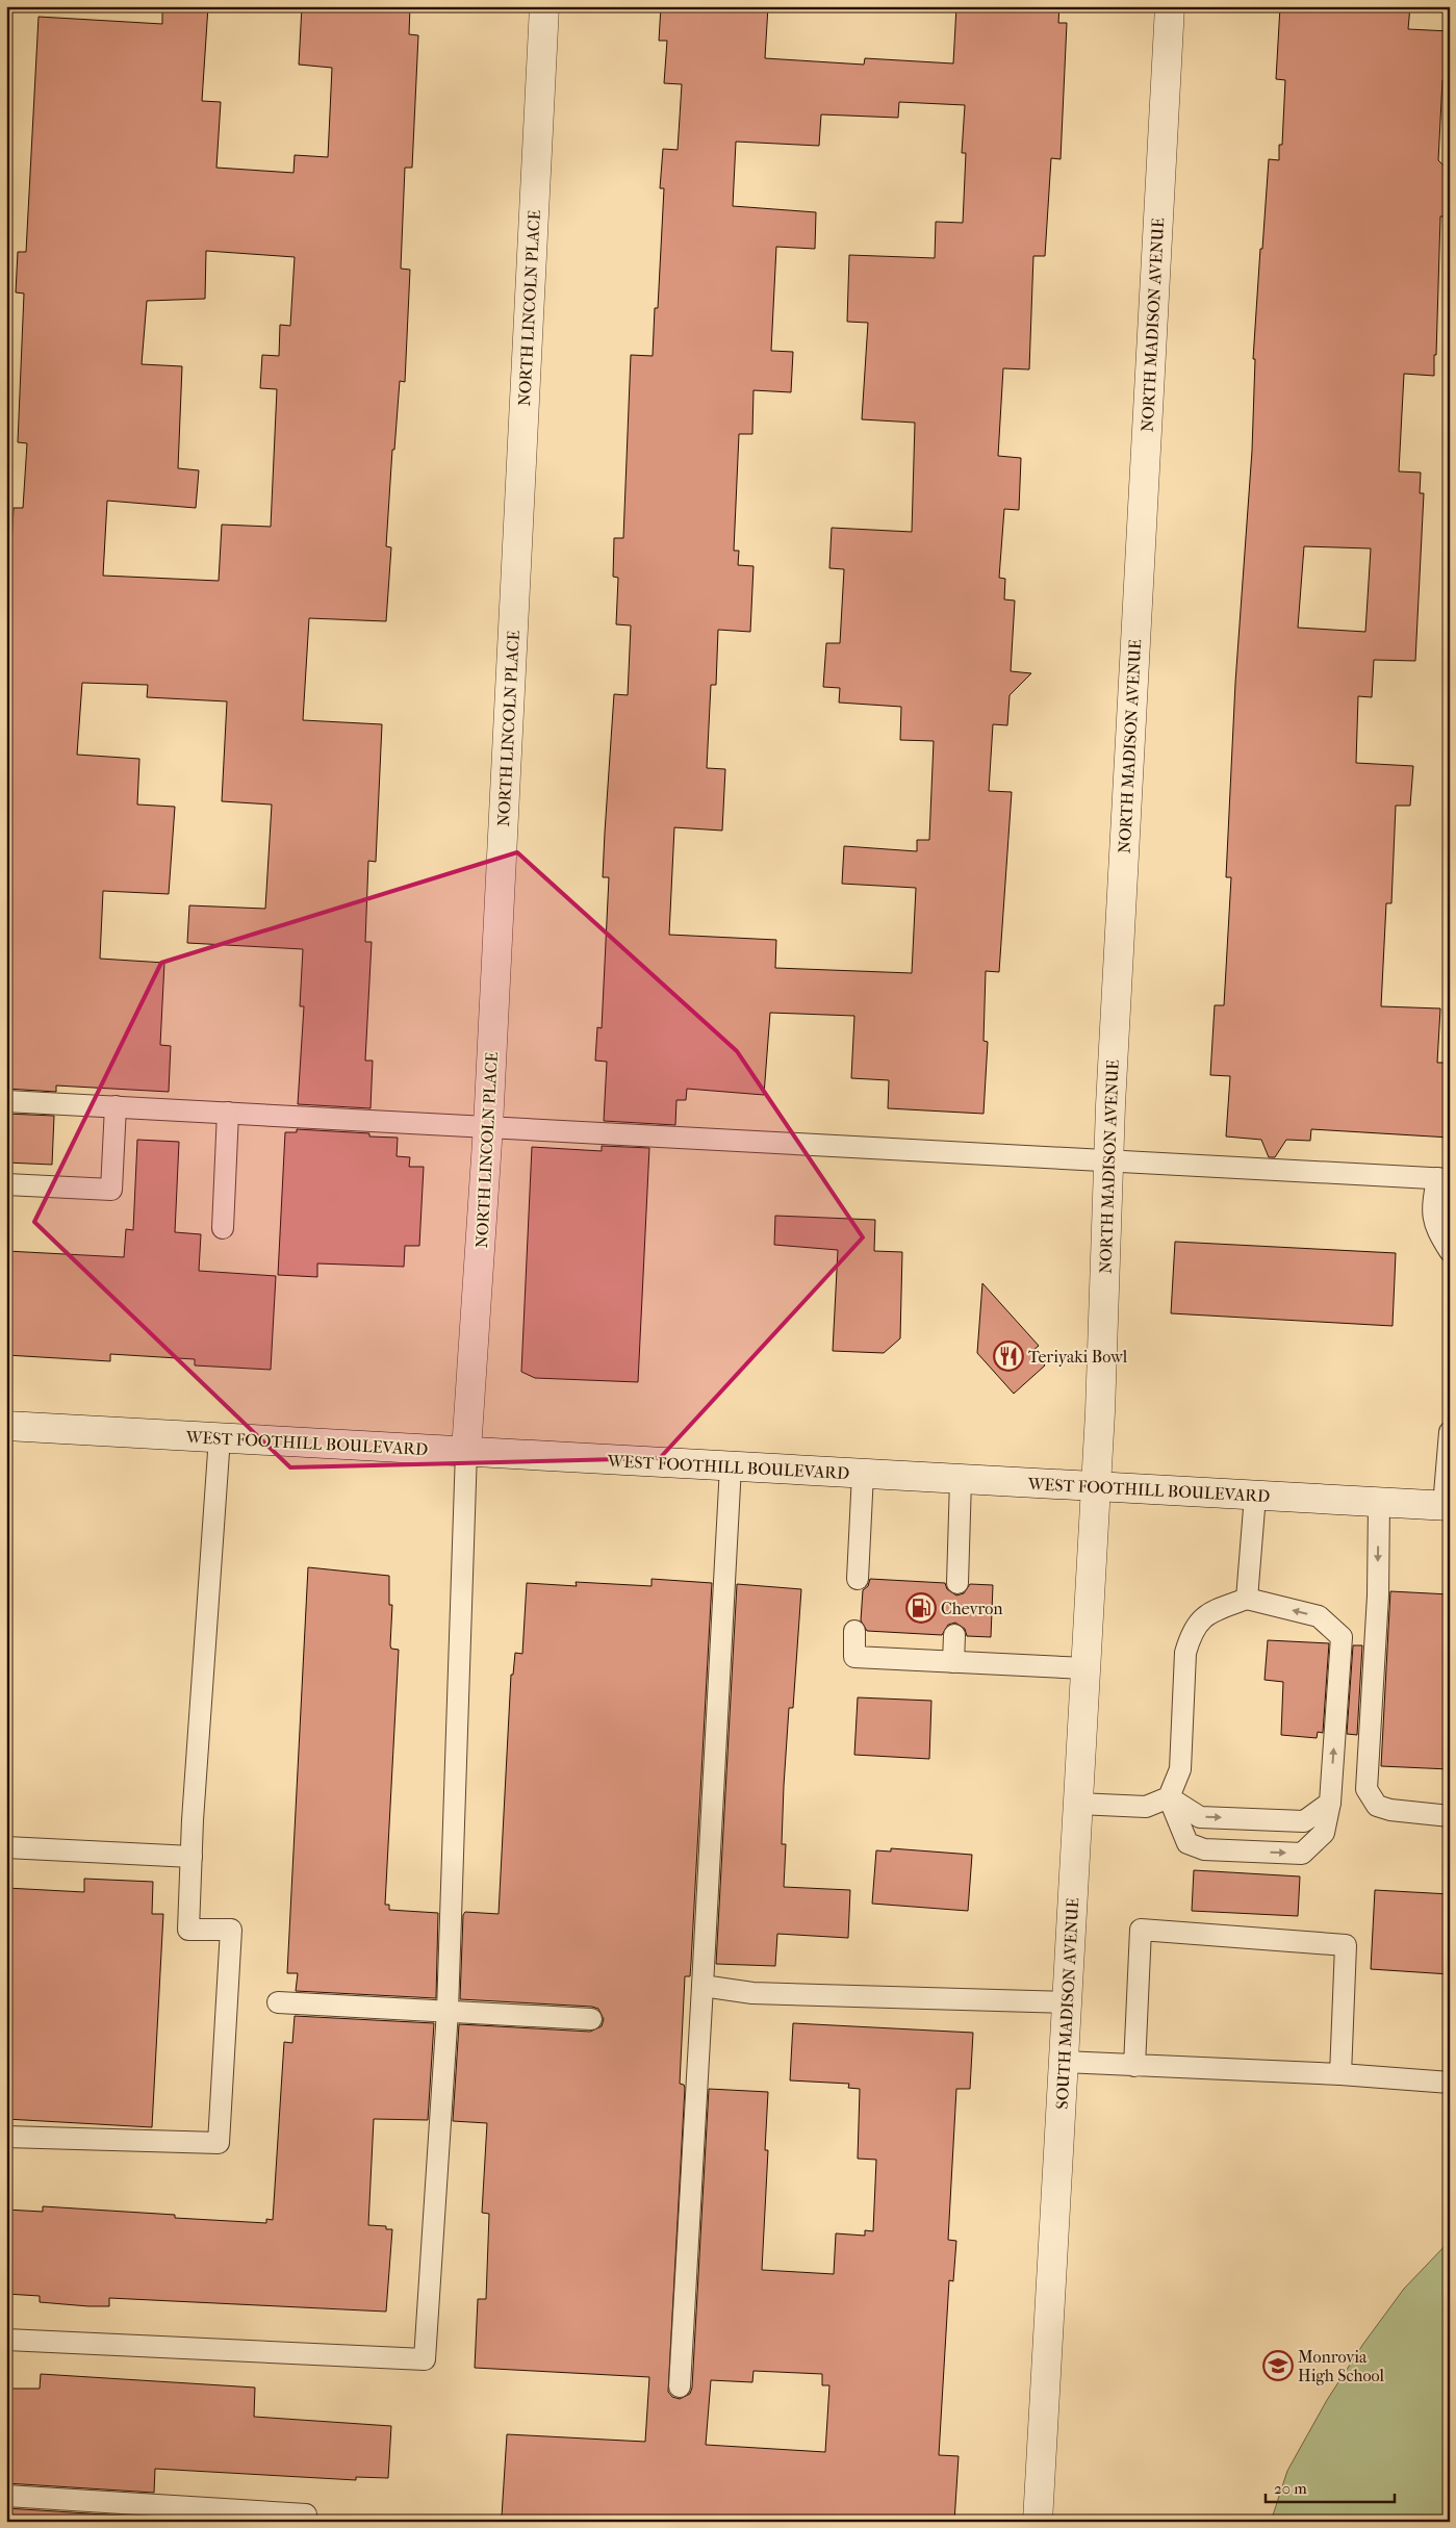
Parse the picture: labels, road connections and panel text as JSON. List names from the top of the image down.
{
  "streets": {
    "street": [
      "NORTH LINCOLN PLACE",
      "NORTH MADISON AVENUE",
      "WEST FOOTHILL BOULEVARD",
      "SOUTH MADISON AVENUE"
    ]
  },
  "crossings": [
    ["NORTH LINCOLN PLACE", "WEST FOOTHILL BOULEVARD"],
    ["NORTH MADISON AVENUE", "WEST FOOTHILL BOULEVARD"],
    ["NORTH MADISON AVENUE", "SOUTH MADISON AVENUE"],
    ["WEST FOOTHILL BOULEVARD", "SOUTH MADISON AVENUE"]
  ],
  "places": {
    "restaurant": ["Teriyaki Bowl"],
    "fuel station": ["Chevron"],
    "school or university": ["Monrovia High School"]
  },
  "scale_bar": "20 m"
}
